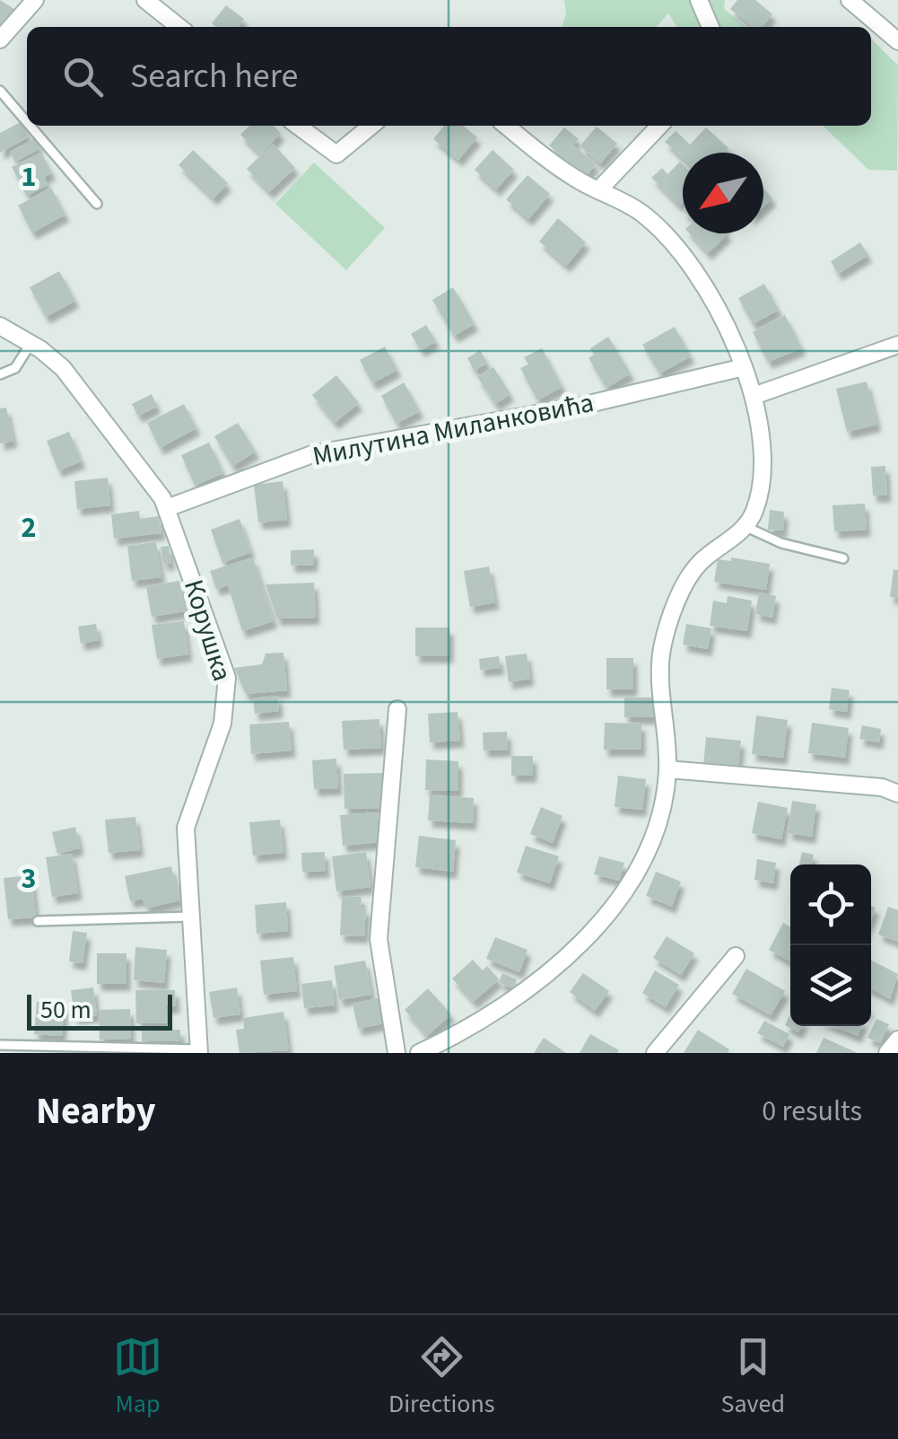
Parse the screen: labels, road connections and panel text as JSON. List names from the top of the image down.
{
  "streets": {
    "street": ["Милутина Миланковића", "Корушка"]
  },
  "crossings": [
    ["Милутина Миланковића", "Корушка"]
  ],
  "scale_bar": "50 m",
  "north": "bottom left",
  "page": {
    "search": "Search here",
    "scale": "50 m",
    "heading": ["Nearby", "0 results"],
    "nav": ["Map", "Directions", "Saved"]
  },
  "grid": {
    "rows": ["1", "2", "3"]
  }
}
